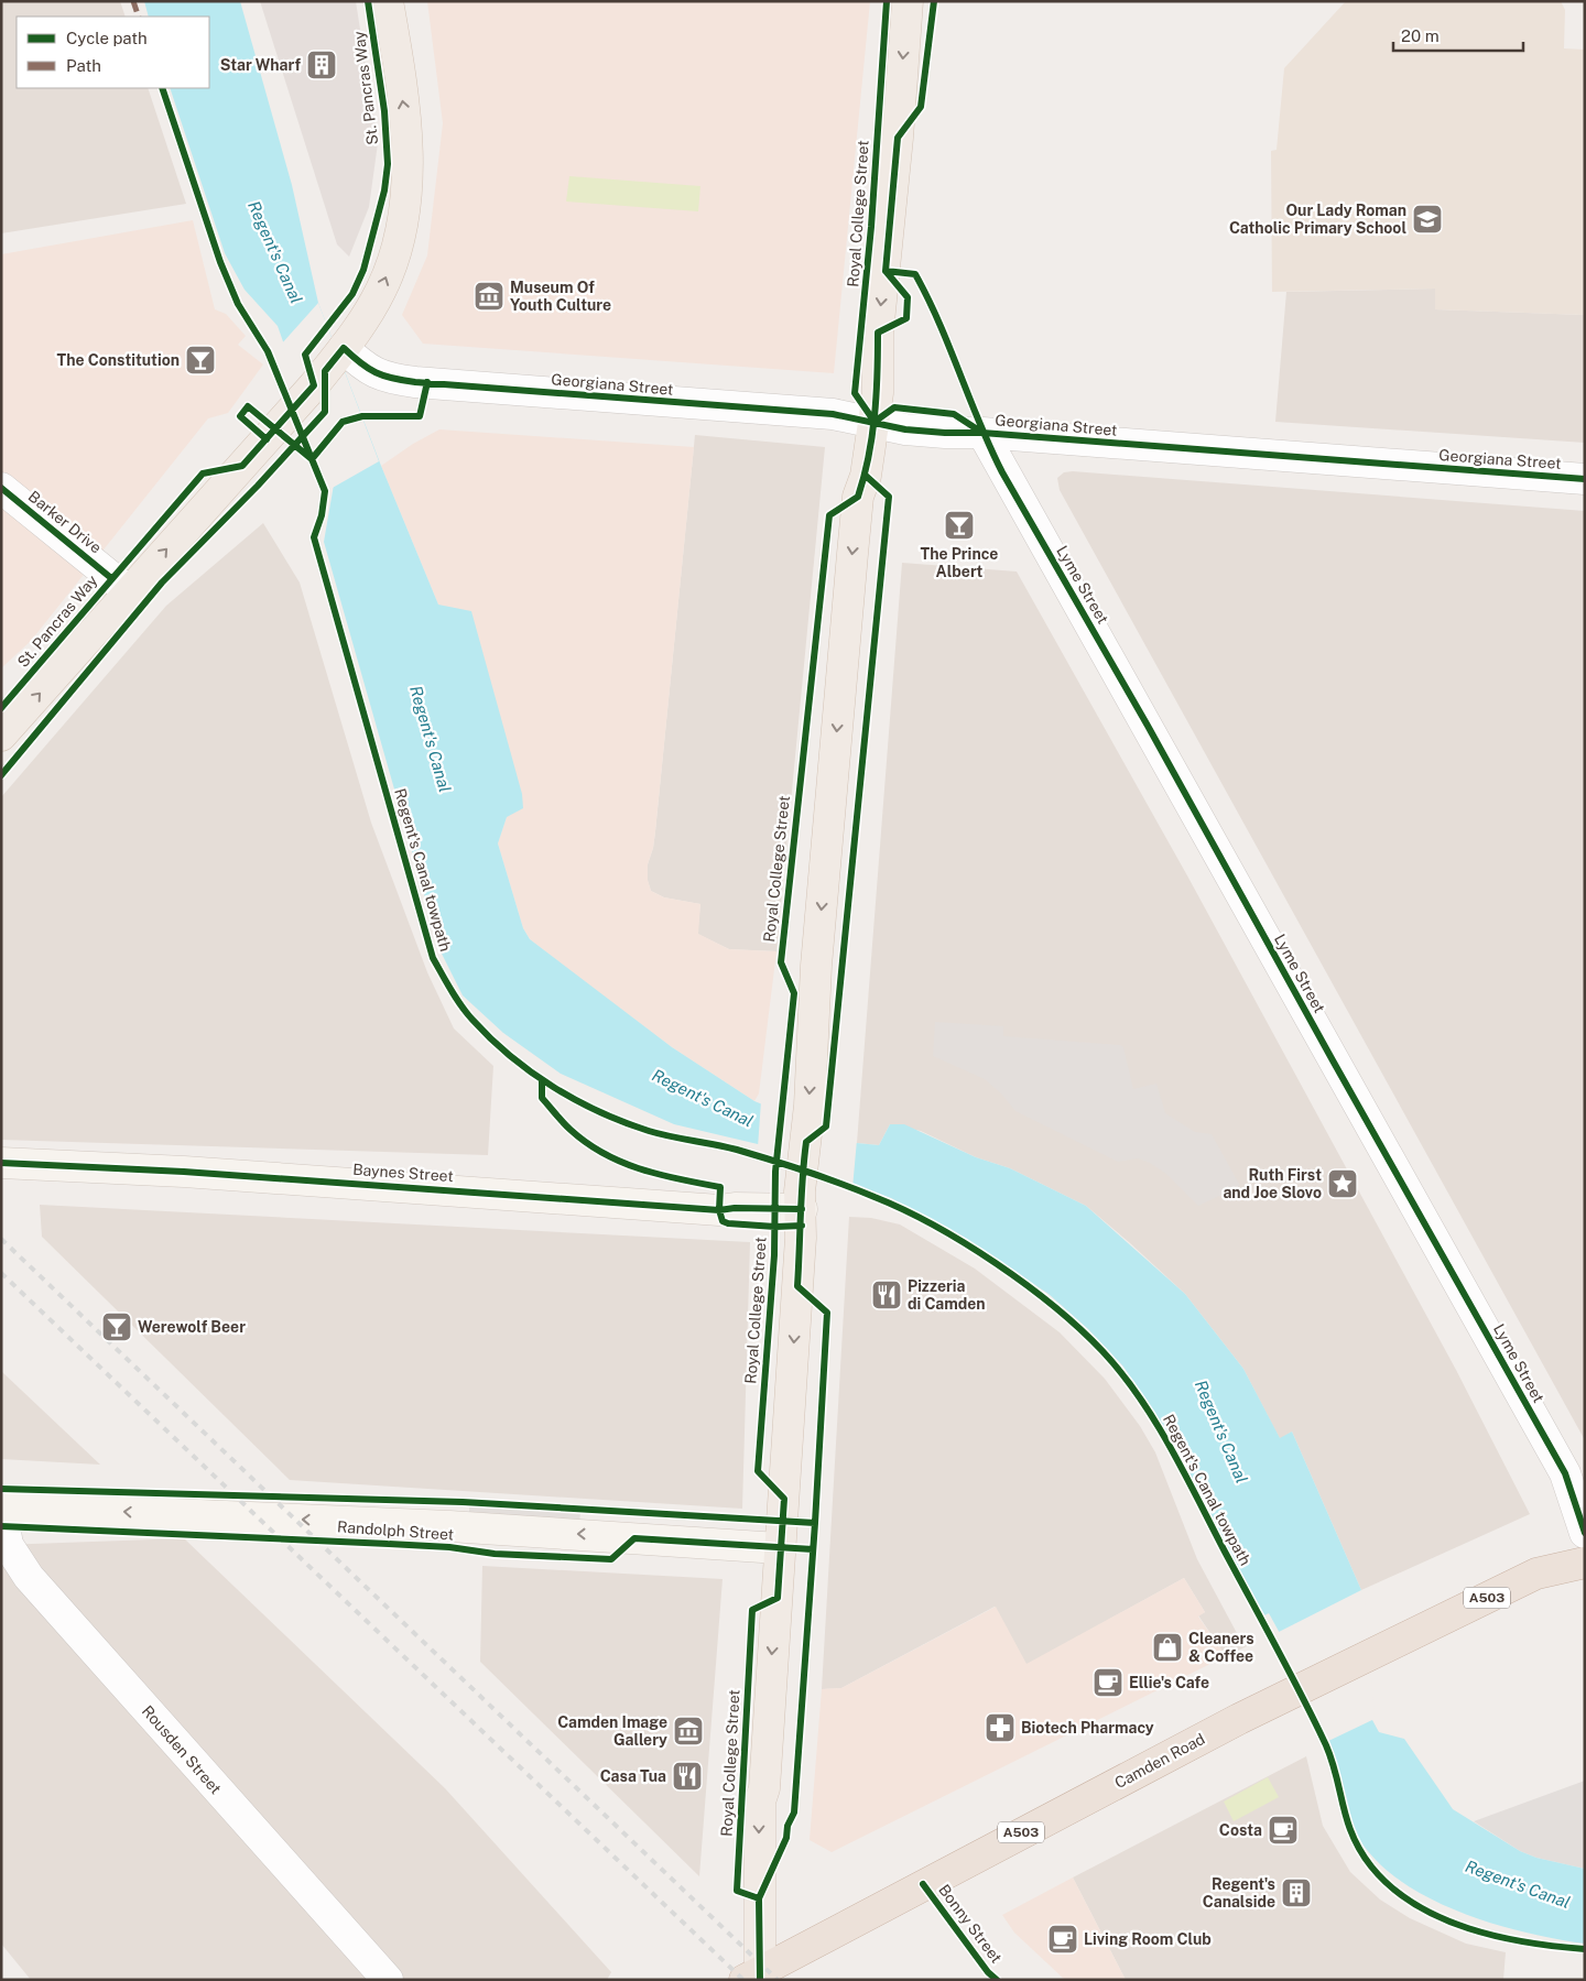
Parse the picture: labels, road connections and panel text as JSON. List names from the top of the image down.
{
  "streets": {
    "highway": ["A503", "Camden Road"],
    "main road": ["Royal College Street"],
    "street": [
      "Georgiana Street",
      "Barker Drive",
      "Lyme Street",
      "Baynes Street",
      "Randolph Street",
      "Rousden Street"
    ],
    "cycle path": ["St. Pancras Way", "Regent's Canal towpath", "Bonny Street"]
  },
  "crossings": [
    ["Royal College Street", "Georgiana Street"],
    ["Royal College Street", "Baynes Street"],
    ["Royal College Street", "Randolph Street"],
    ["Royal College Street", "Camden Road"],
    ["Georgiana Street", "Lyme Street"],
    ["Randolph Street", "Rousden Street"]
  ],
  "one_way": ["Royal College Street", "Randolph Street"],
  "water": ["Regent's Canal"],
  "places": {
    "building": ["Star Wharf", "Regent's Canalside"],
    "school or university": ["Our Lady Roman Catholic Primary School"],
    "museum": ["Museum Of Youth Culture", "Camden Image Gallery"],
    "bar": ["The Constitution", "The Prince Albert", "Werewolf Beer"],
    "place": ["Ruth First and Joe Slovo"],
    "restaurant": ["Pizzeria di Camden", "Casa Tua"],
    "shop": ["Cleaners & Coffee"],
    "cafe": ["Ellie's Cafe", "Costa", "Living Room Club"],
    "pharmacy": ["Biotech Pharmacy"]
  },
  "legend": ["Cycle path", "Path"],
  "scale_bar": "20 m"
}
